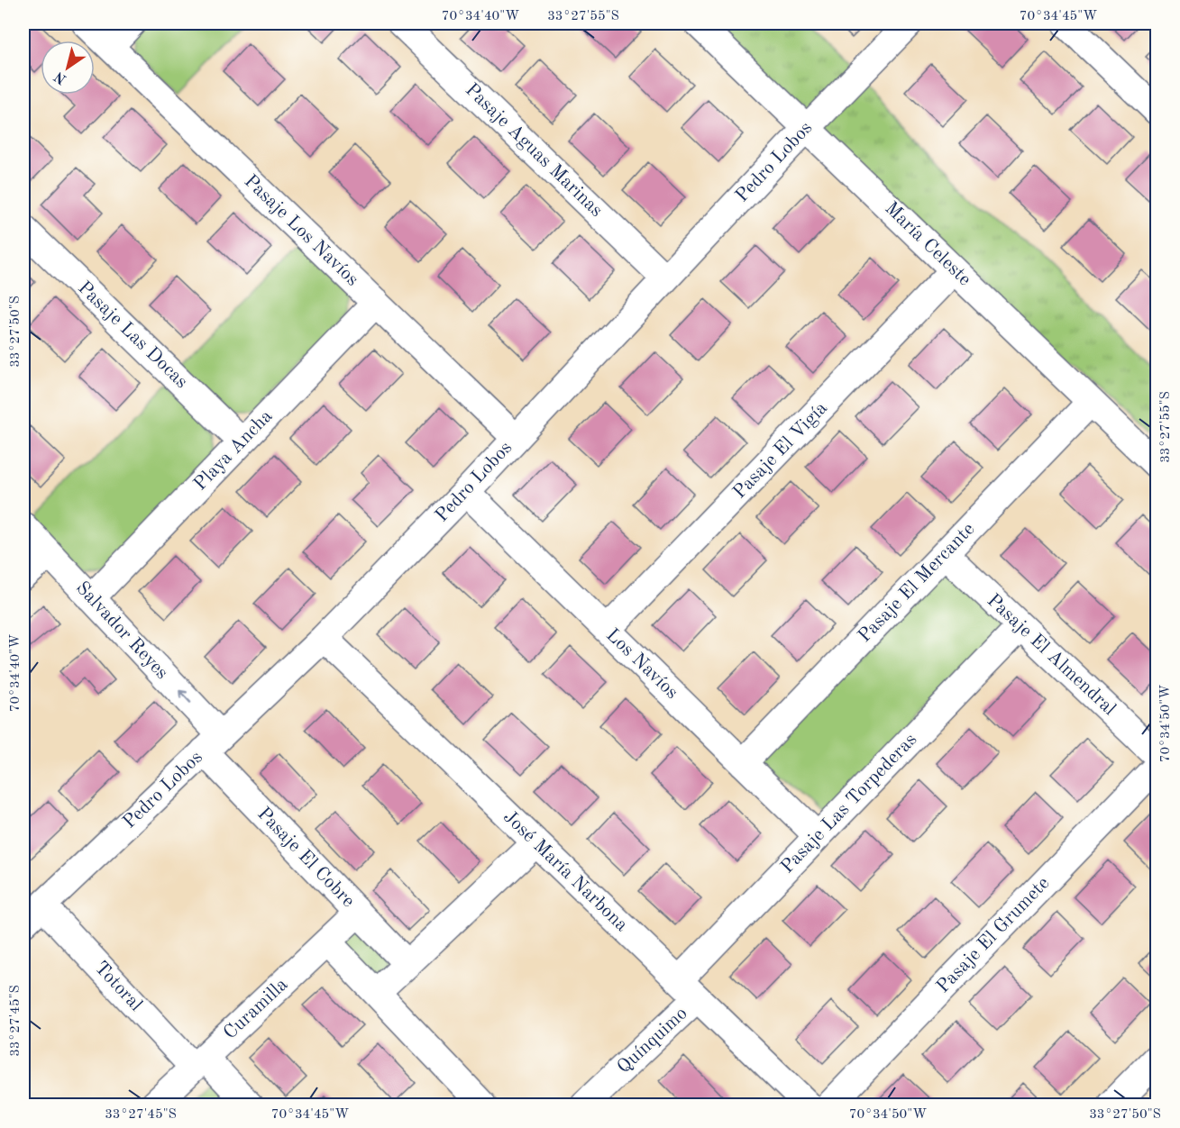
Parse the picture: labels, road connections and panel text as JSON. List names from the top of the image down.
{
  "streets": {
    "street": [
      "Pasaje Aguas Marinas",
      "Pedro Lobos",
      "Pasaje Los Navíos",
      "María Celeste",
      "Pasaje Las Docas",
      "Playa Ancha",
      "Pasaje El Vigía",
      "Pasaje El Mercante",
      "Salvador Reyes",
      "Pasaje El Almendral",
      "Los Navíos",
      "Pasaje Las Torpederas",
      "Pasaje El Cobre",
      "José María Narbona",
      "Pasaje El Grumete",
      "Totoral",
      "Curamilla",
      "Quínquimo"
    ]
  },
  "crossings": [
    ["Pasaje Aguas Marinas", "Pedro Lobos"],
    ["Pedro Lobos", "Pasaje Los Navíos"],
    ["Pedro Lobos", "María Celeste"],
    ["Pedro Lobos", "Salvador Reyes"],
    ["Pedro Lobos", "Los Navíos"],
    ["Pedro Lobos", "Pasaje El Cobre"],
    ["Pedro Lobos", "José María Narbona"],
    ["Pedro Lobos", "Totoral"],
    ["Pasaje Los Navíos", "Playa Ancha"],
    ["María Celeste", "Pasaje El Vigía"],
    ["María Celeste", "Pasaje El Mercante"],
    ["Pasaje Las Docas", "Playa Ancha"],
    ["Playa Ancha", "Salvador Reyes"],
    ["Pasaje El Vigía", "Los Navíos"],
    ["Pasaje El Mercante", "Pasaje El Almendral"],
    ["Pasaje El Mercante", "Los Navíos"],
    ["Salvador Reyes", "Pasaje El Cobre"],
    ["Pasaje El Almendral", "Pasaje Las Torpederas"],
    ["Los Navíos", "Pasaje Las Torpederas"],
    ["Pasaje Las Torpederas", "José María Narbona"],
    ["Pasaje Las Torpederas", "Quínquimo"],
    ["Pasaje El Cobre", "Curamilla"],
    ["José María Narbona", "Quínquimo"],
    ["Totoral", "Curamilla"]
  ],
  "one_way": ["Salvador Reyes"],
  "north": "bottom left",
  "coordinates": [
    "70°34'40\"W",
    "33°27'55\"S",
    "70°34'45\"W",
    "33°27'50\"S",
    "70°34'50\"W",
    "33°27'45\"S"
  ]
}
